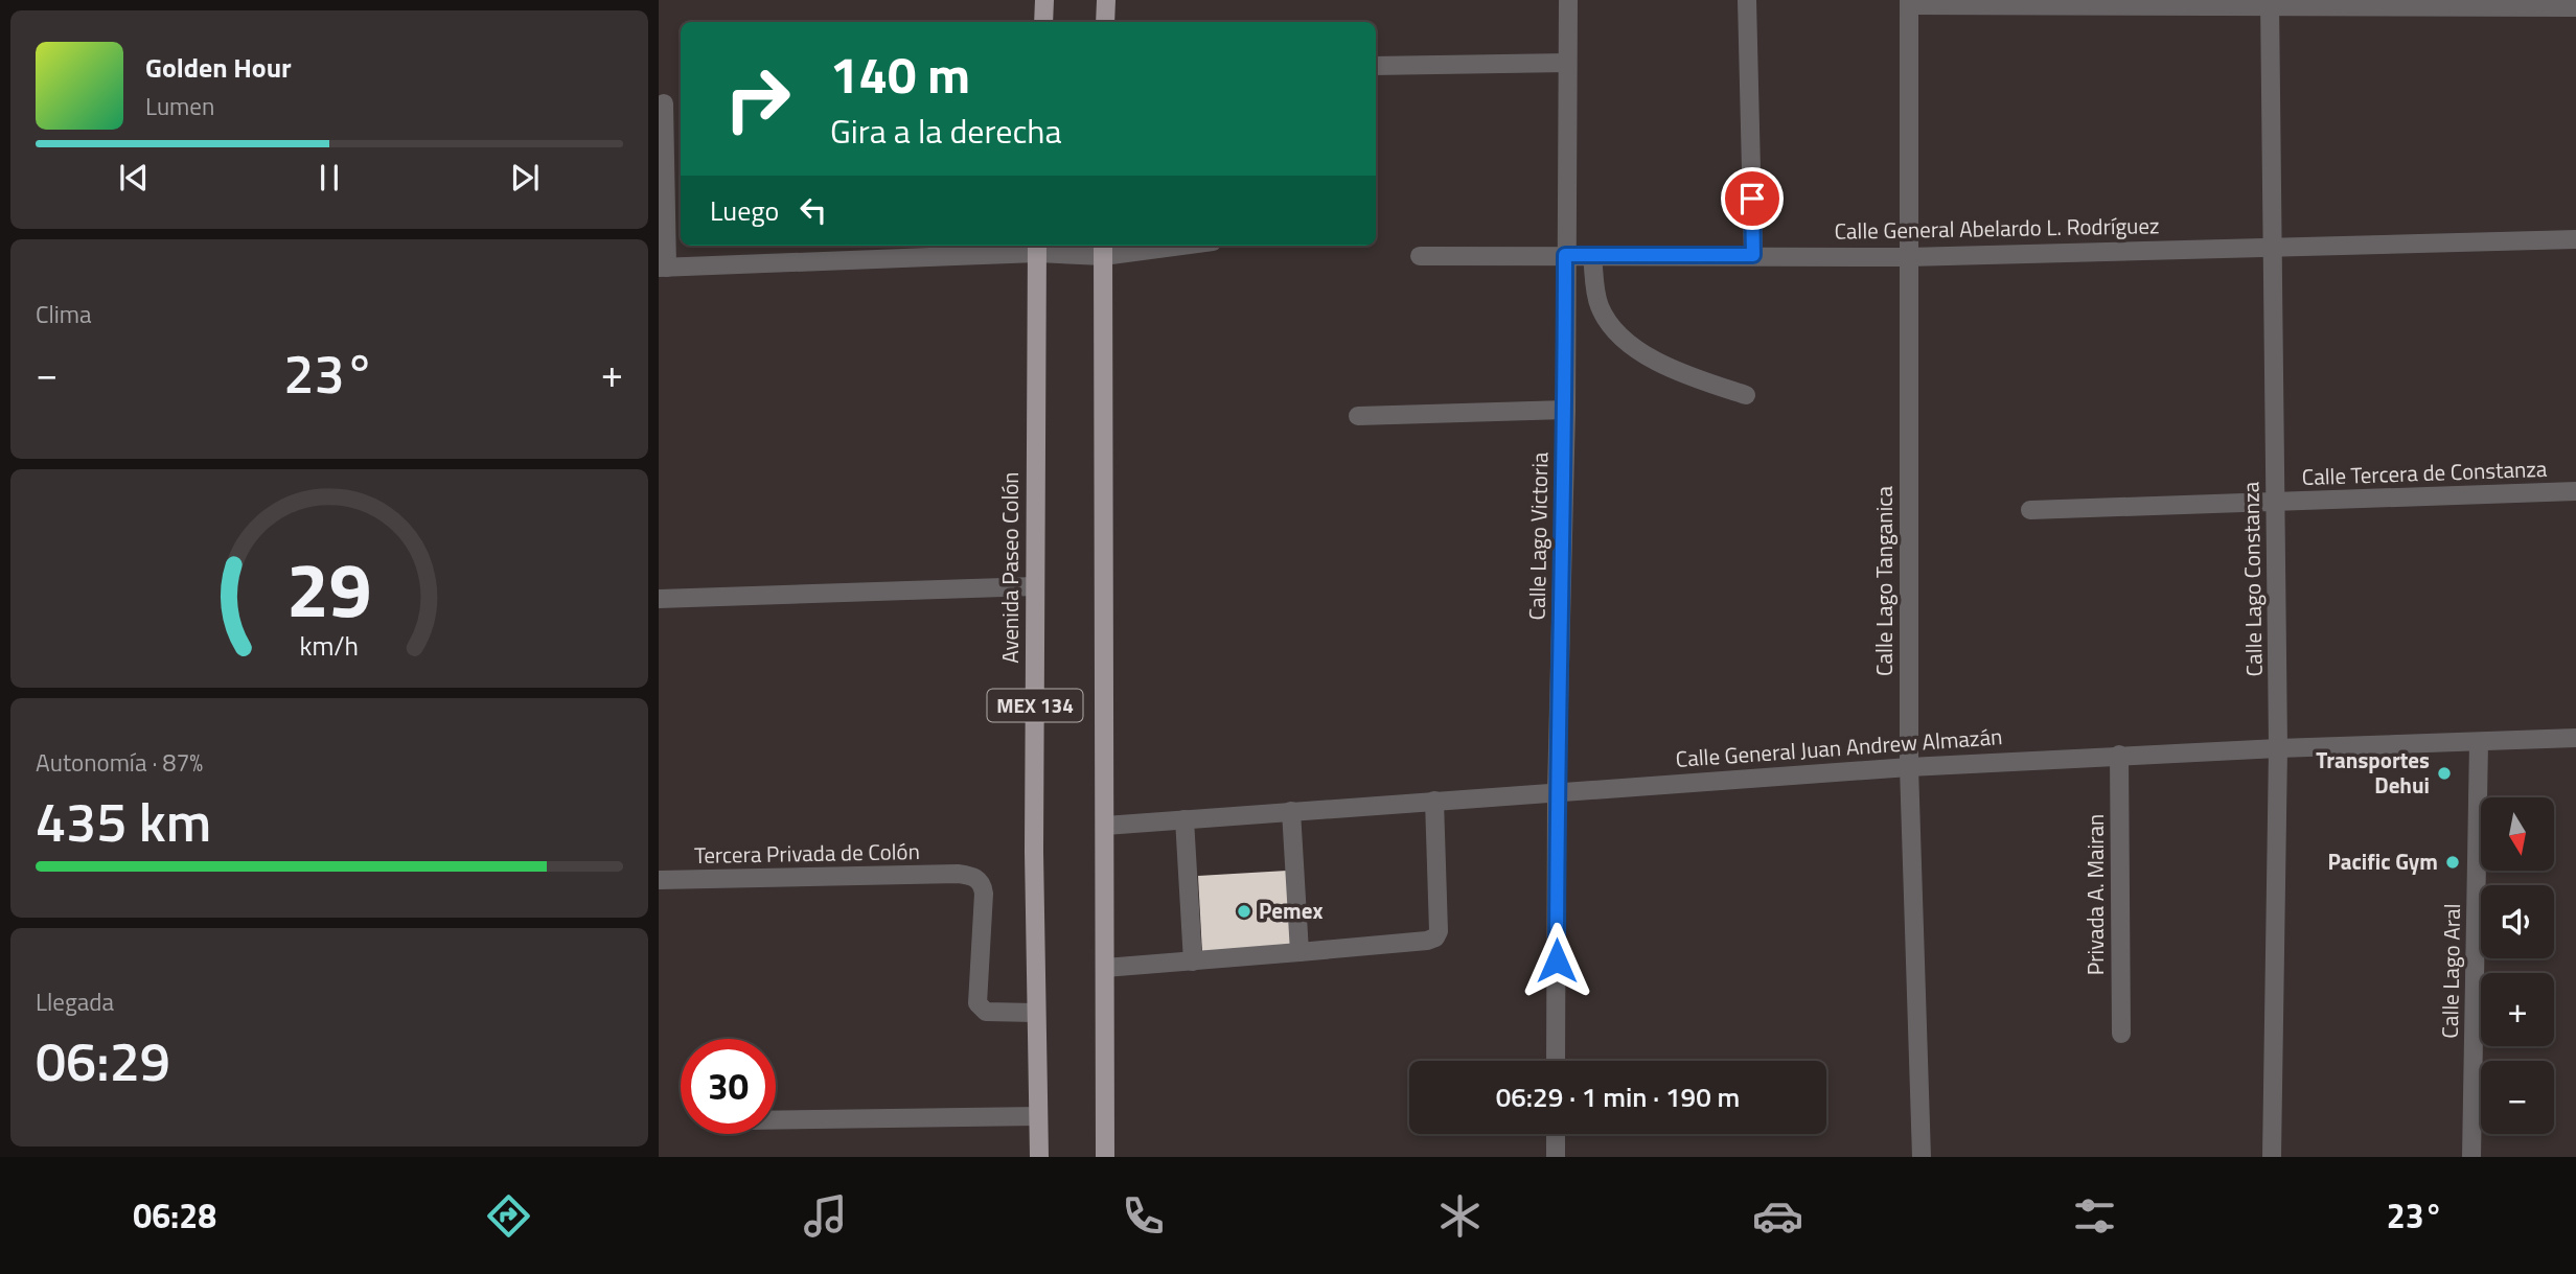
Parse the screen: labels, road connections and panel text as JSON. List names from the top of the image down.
{
  "streets": {
    "main road": ["Avenida Paseo Colón", "MEX 134"],
    "street": [
      "Calle General Abelardo L. Rodríguez",
      "Calle Tercera de Constanza",
      "Calle Lago Victoria",
      "Calle Lago Constanza",
      "Calle Lago Tanganica",
      "Calle General Juan Andrew Almazán",
      "Tercera Privada de Colón",
      "Privada A. Mairan",
      "Calle Lago Aral"
    ]
  },
  "crossings": [
    ["Calle General Abelardo L. Rodríguez", "Calle Lago Victoria"],
    ["Calle General Abelardo L. Rodríguez", "Calle Lago Constanza"],
    ["Calle General Abelardo L. Rodríguez", "Calle Lago Tanganica"],
    ["Calle Tercera de Constanza", "Calle Lago Constanza"],
    ["Calle Lago Victoria", "Calle General Juan Andrew Almazán"],
    ["Avenida Paseo Colón", "Tercera Privada de Colón"],
    ["Calle Lago Constanza", "Calle Lago Tanganica"],
    ["Calle Lago Constanza", "Calle General Juan Andrew Almazán"],
    ["Calle Lago Tanganica", "Calle General Juan Andrew Almazán"],
    ["MEX 134", "Calle General Juan Andrew Almazán"],
    ["Calle General Juan Andrew Almazán", "Privada A. Mairan"],
    ["Calle General Juan Andrew Almazán", "Calle Lago Aral"]
  ],
  "places": ["Transportes Dehui", "Pacific Gym", "Pemex"],
  "north": "bottom",
  "page": {
    "turn": ["140 m", "Gira a la derecha"],
    "song": ["Golden Hour", "Lumen"],
    "then": "Luego",
    "tile": [
      "Clima",
      ["Autonomía · 87%", "435 km"],
      ["Llegada", "06:29"]
    ],
    "heat": ["−", "23°", "+"],
    "map_buttons": ["+", "−"],
    "limit": "30",
    "trip": "06:29 · 1 min · 190 m",
    "tabs": ["06:28", "23°"],
    "gauge": ["29", "km/h"]
  }
}
